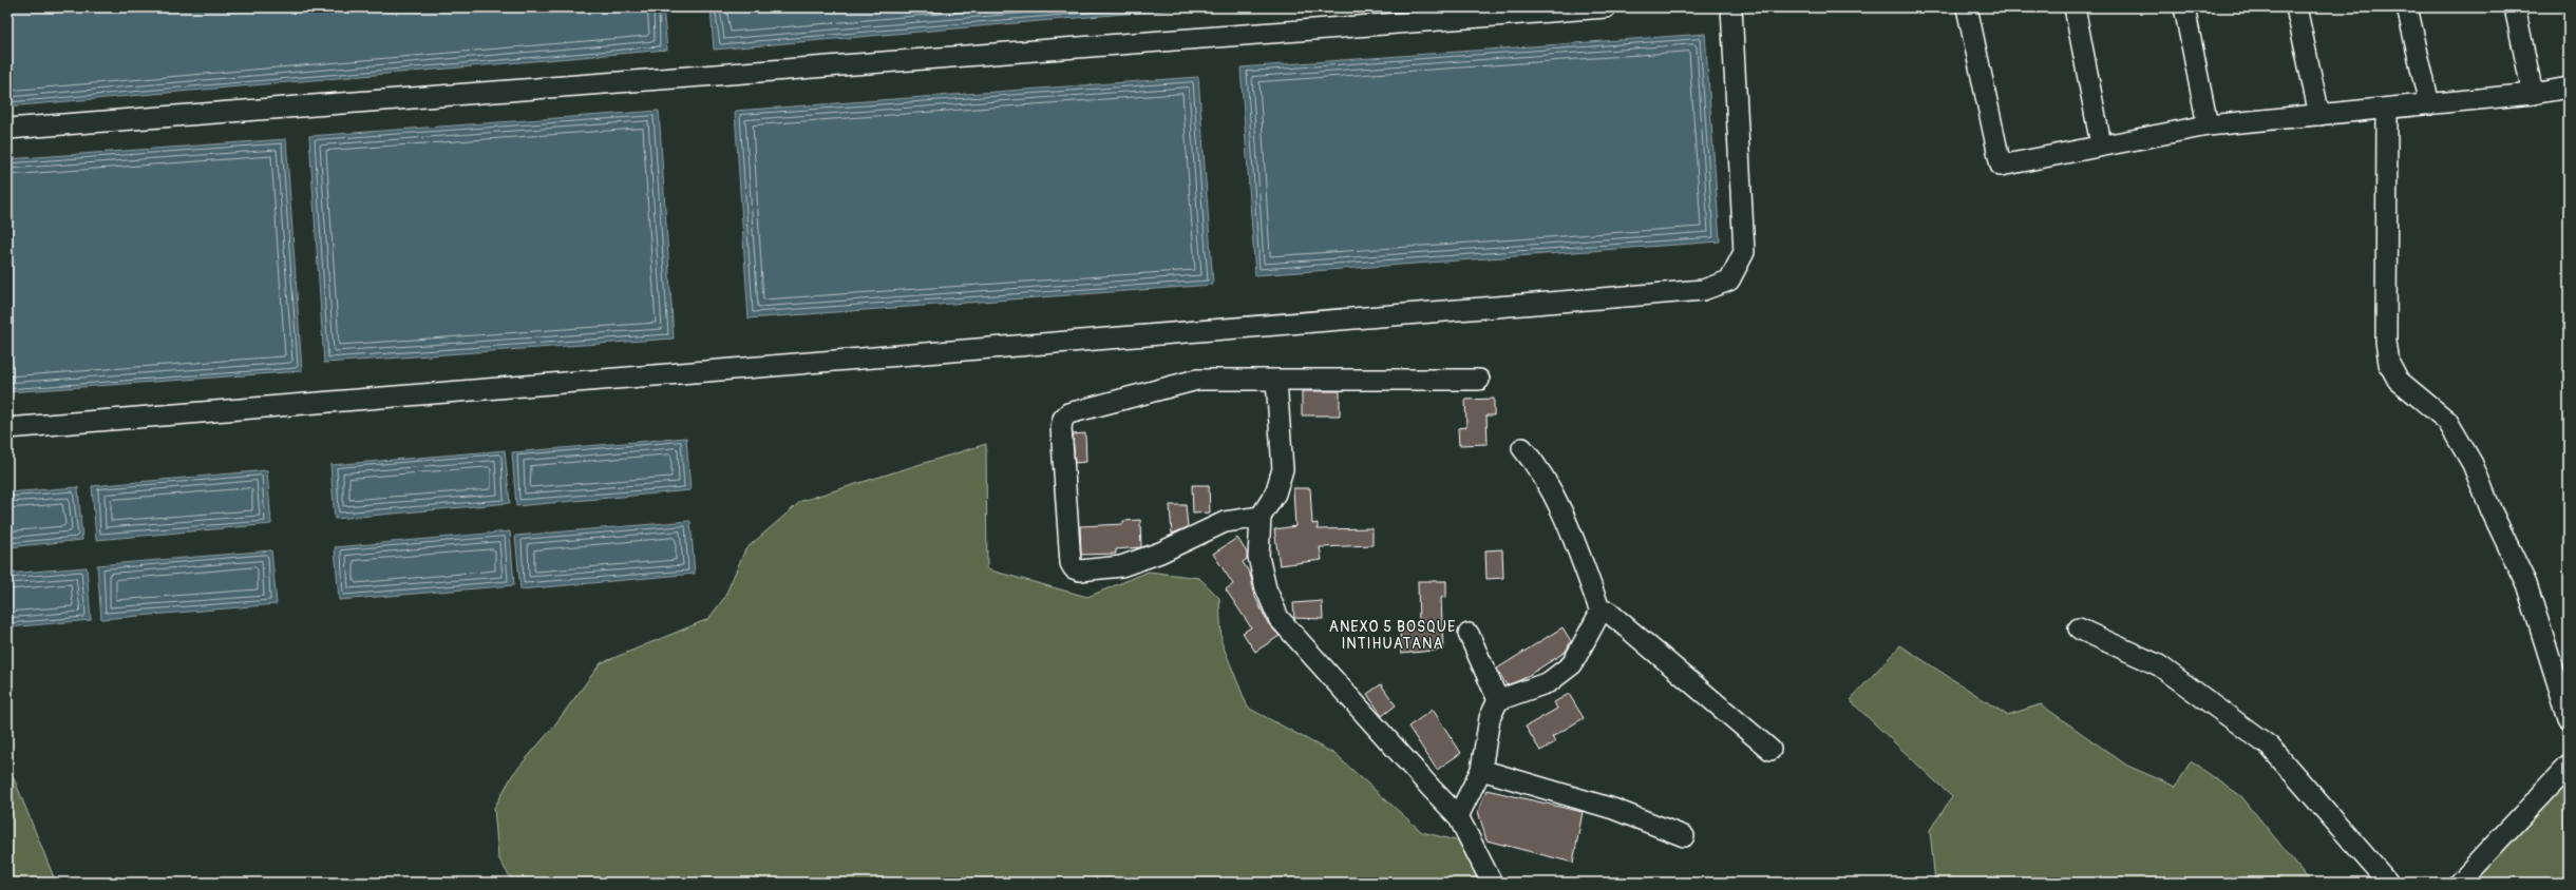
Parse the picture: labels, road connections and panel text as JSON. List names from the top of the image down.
{
  "districts": ["ANEXO 5 BOSQUE INTIHUATANA"]
}
